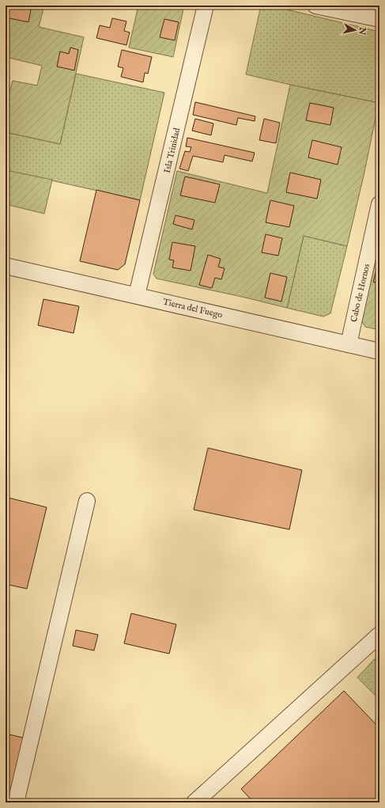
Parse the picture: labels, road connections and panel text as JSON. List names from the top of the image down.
{
  "streets": {
    "street": ["Isla Trinidad", "Cabo de Hornos", "Tierra del Fuego"]
  },
  "crossings": [
    ["Isla Trinidad", "Tierra del Fuego"],
    ["Cabo de Hornos", "Tierra del Fuego"]
  ],
  "north": "right"
}
